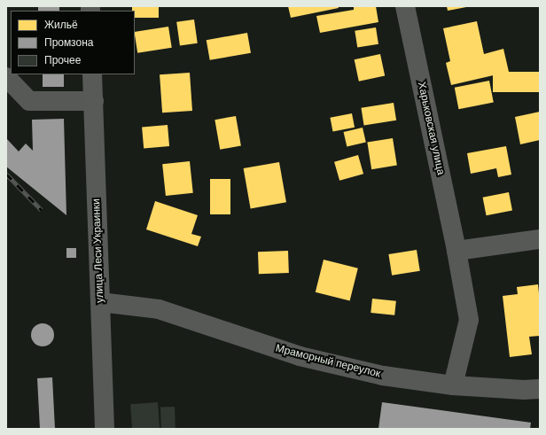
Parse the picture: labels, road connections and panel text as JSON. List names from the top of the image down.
{
  "streets": {
    "main road": ["улица Леси Украинки"],
    "street": ["Харьковская улица", "Мраморный переулок"]
  },
  "crossings": [
    ["Харьковская улица", "Мраморный переулок"],
    ["улица Леси Украинки", "Мраморный переулок"]
  ],
  "legend": ["Жильё", "Промзона", "Прочее"]
}
